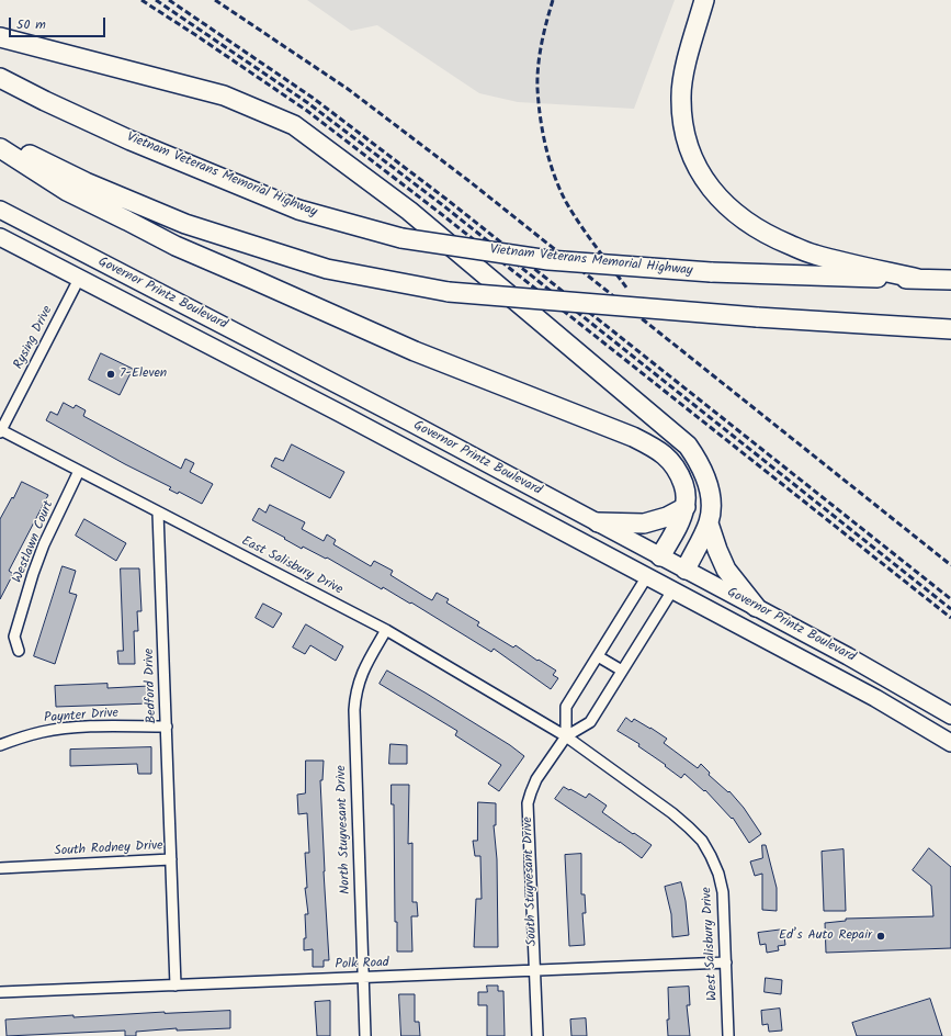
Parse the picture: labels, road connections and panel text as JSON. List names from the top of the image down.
{
  "streets": {
    "highway": ["Vietnam Veterans Memorial Highway"],
    "main road": ["Governor Printz Boulevard", "South Stuyvesant Drive"],
    "street": [
      "Rysing Drive",
      "Westlawn Court",
      "East Salisbury Drive",
      "Bedford Drive",
      "Paynter Drive",
      "North Stuyvesant Drive",
      "South Rodney Drive",
      "West Salisbury Drive",
      "Polk Road"
    ]
  },
  "crossings": [
    ["Governor Printz Boulevard", "Rysing Drive"],
    ["Governor Printz Boulevard", "South Stuyvesant Drive"],
    ["Rysing Drive", "East Salisbury Drive"],
    ["Westlawn Court", "East Salisbury Drive"],
    ["East Salisbury Drive", "Bedford Drive"],
    ["East Salisbury Drive", "North Stuyvesant Drive"],
    ["East Salisbury Drive", "South Stuyvesant Drive"],
    ["East Salisbury Drive", "West Salisbury Drive"],
    ["Bedford Drive", "Paynter Drive"],
    ["Bedford Drive", "South Rodney Drive"],
    ["North Stuyvesant Drive", "Polk Road"],
    ["South Rodney Drive", "Polk Road"],
    ["South Stuyvesant Drive", "West Salisbury Drive"],
    ["South Stuyvesant Drive", "Polk Road"],
    ["West Salisbury Drive", "Polk Road"]
  ],
  "places": ["7-Eleven", "Ed’s Auto Repair"],
  "scale_bar": "50 m"
}
